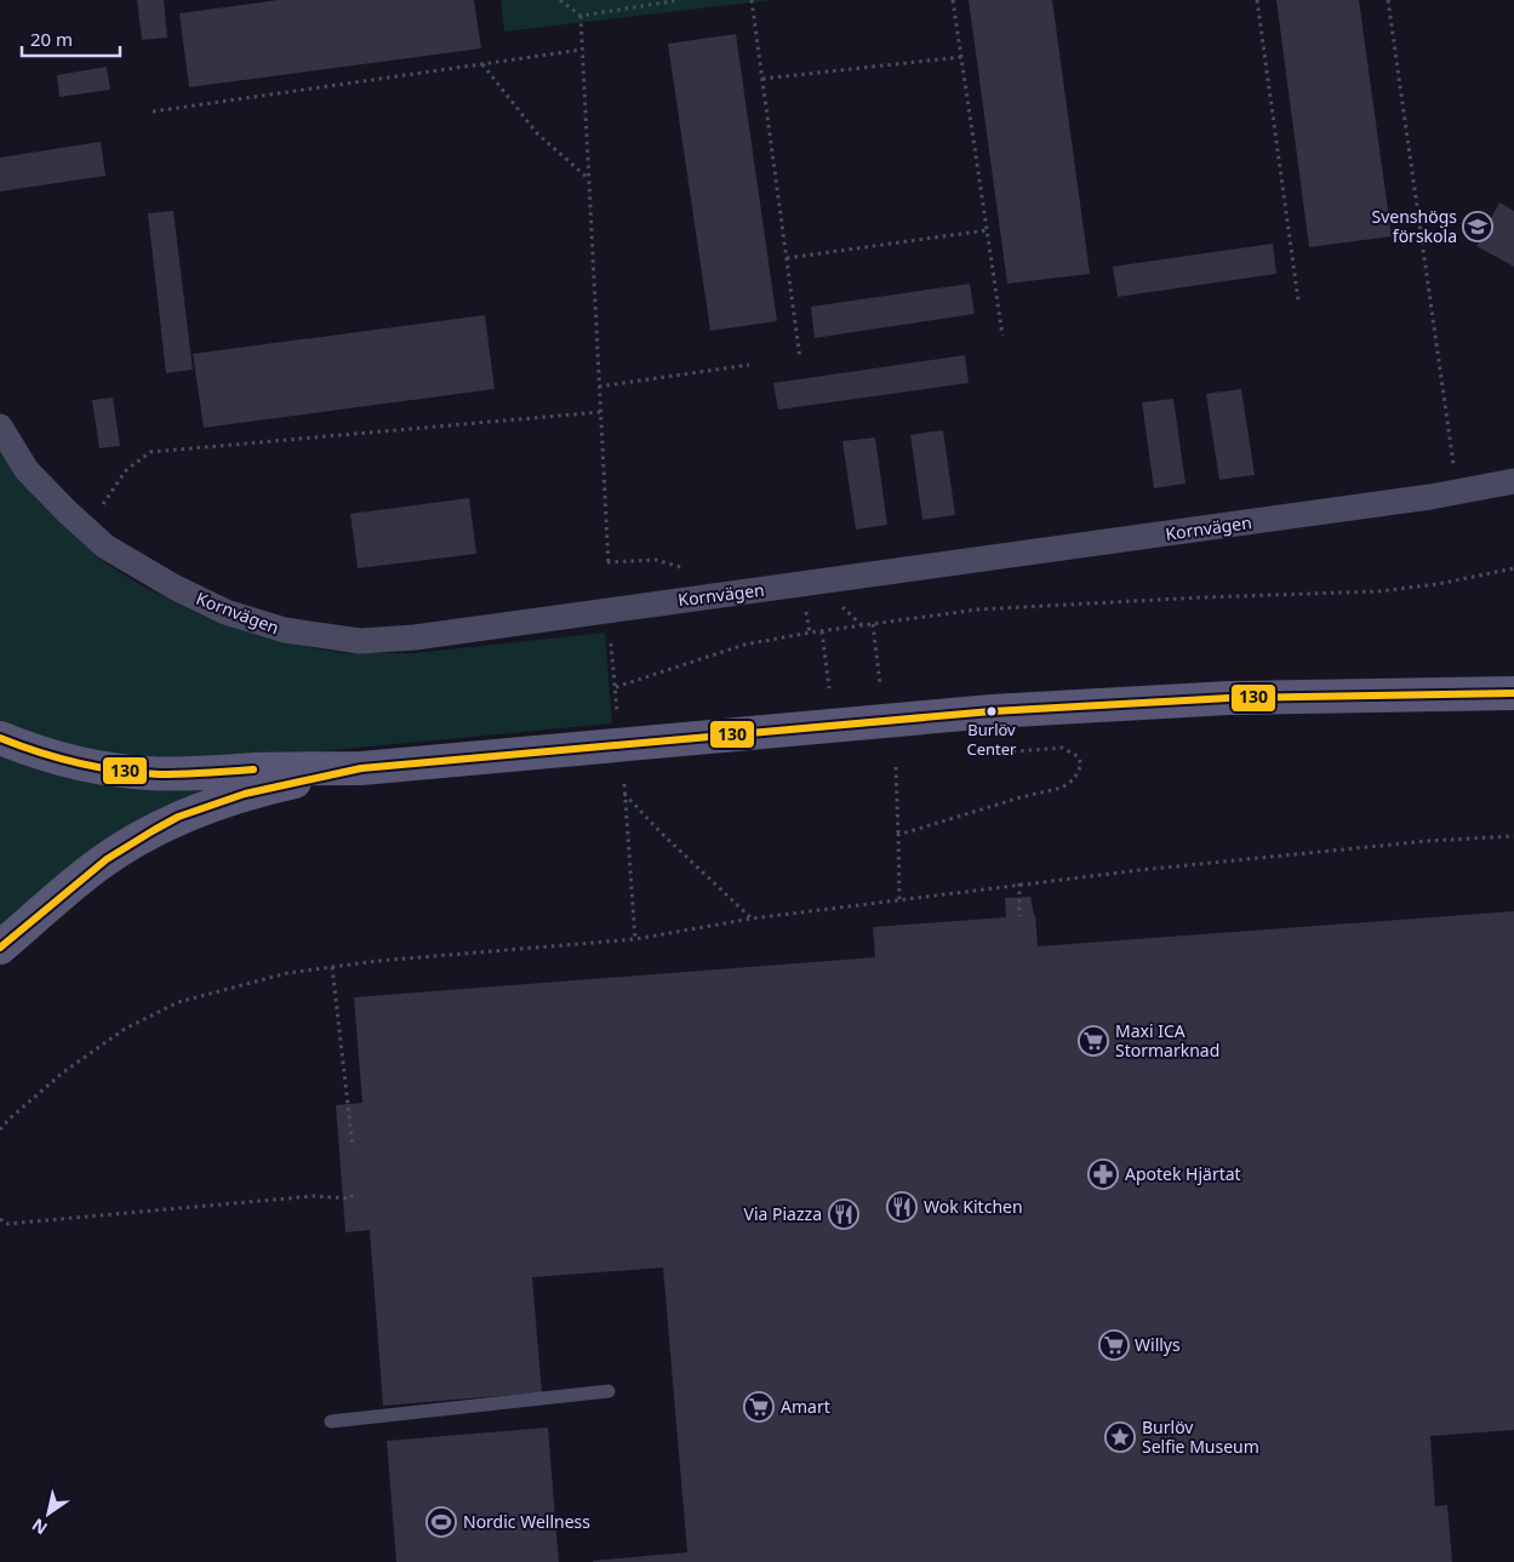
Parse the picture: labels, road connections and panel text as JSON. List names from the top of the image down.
{
  "streets": {
    "street": ["Kornvägen"]
  },
  "places": {
    "school or university": ["Svenshögs förskola"],
    "other": ["Burlöv Center"],
    "supermarket": ["Maxi ICA Stormarknad", "Willys", "Amart"],
    "pharmacy": ["Apotek Hjärtat"],
    "restaurant": ["Wok Kitchen", "Via Piazza"],
    "place": ["Burlöv Selfie Museum"],
    "sports": ["Nordic Wellness"]
  },
  "lines": ["transit line 130"],
  "scale_bar": "20 m",
  "north": "bottom left"
}
